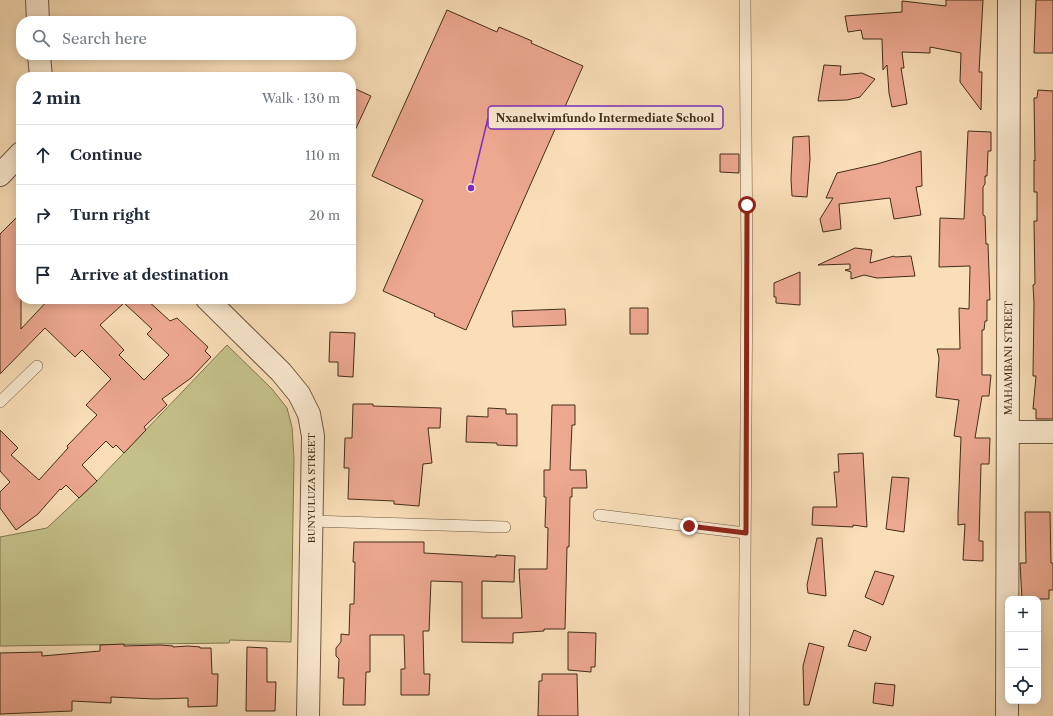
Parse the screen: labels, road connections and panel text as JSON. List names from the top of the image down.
{
  "streets": {
    "street": ["MAHAMBANI STREET", "BUNYULUZA STREET"]
  },
  "places": ["Nxanelwimfundo Intermediate School"],
  "page": {
    "search": "Search here",
    "heading": ["2 min", "Walk · 130 m"],
    "list": [
      ["Continue", "110 m"],
      ["Turn right", "20 m"],
      "Arrive at destination"
    ],
    "map_buttons": ["+", "−"]
  }
}
